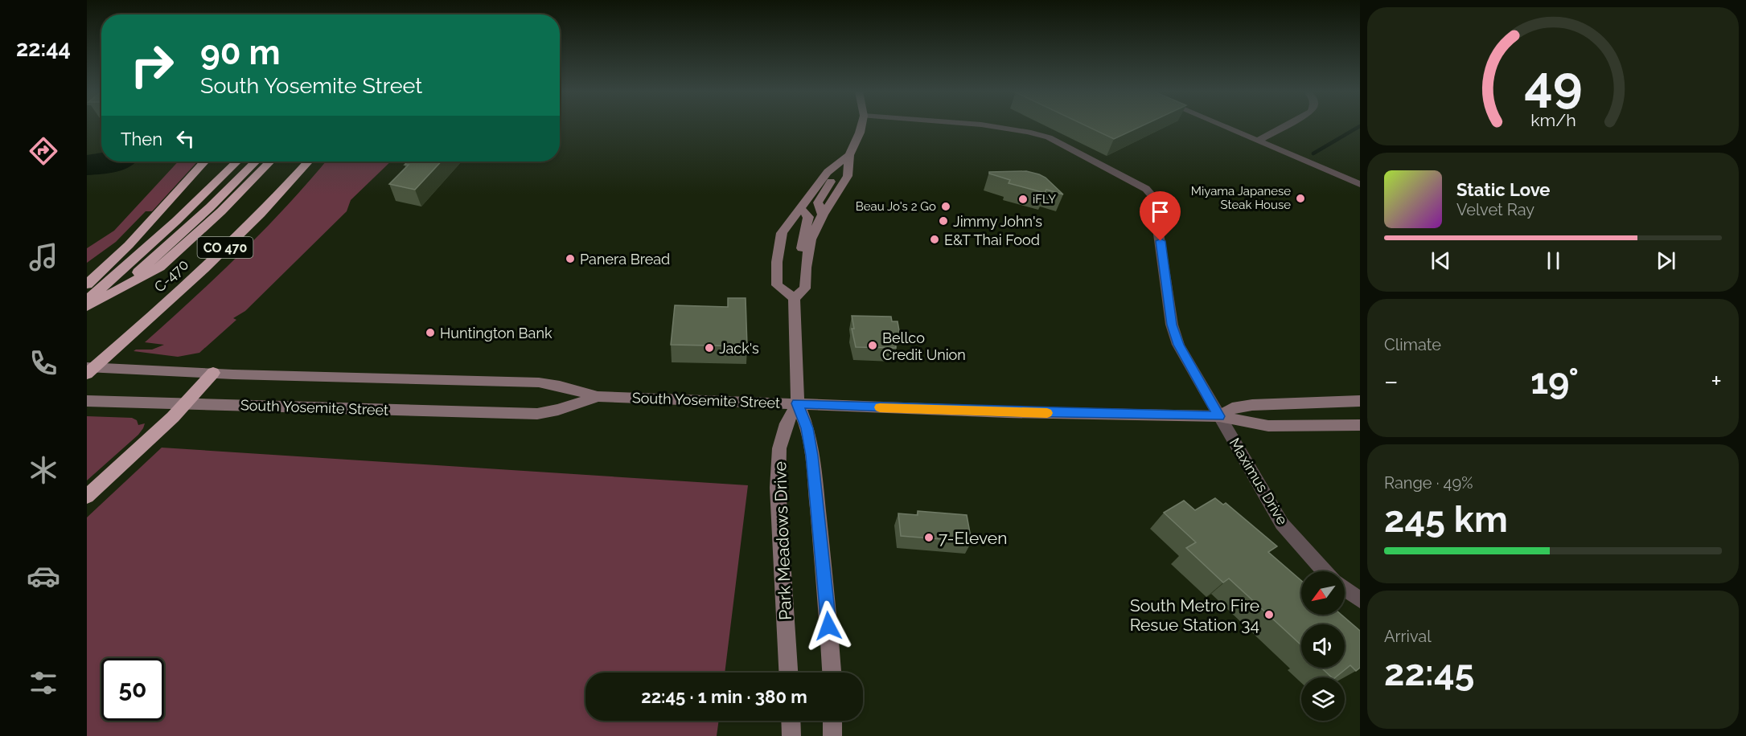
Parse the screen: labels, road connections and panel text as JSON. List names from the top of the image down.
{
  "streets": {
    "highway": ["CO 470", "C-470"],
    "main road": ["South Yosemite Street", "Park Meadows Drive"],
    "street": ["Maximus Drive"]
  },
  "crossings": [
    ["South Yosemite Street", "Maximus Drive"],
    ["South Yosemite Street", "Park Meadows Drive"]
  ],
  "places": [
    "Miyama Japanese Steak House",
    "iFLY",
    "Beau Jo's 2 Go",
    "Jimmy John's",
    "E&T Thai Food",
    "Panera Bread",
    "Huntington Bank",
    "Bellco Credit Union",
    "Jack's",
    "7-Eleven",
    "South Metro Fire Resue Station 34"
  ],
  "north": "bottom left",
  "page": {
    "tabs": "22:44",
    "turn": ["90 m", "South Yosemite Street"],
    "then": "Then",
    "song": ["Static Love", "Velvet Ray"],
    "tile": [
      "Climate",
      ["Range · 49%", "245 km"],
      ["Arrival", "22:45"]
    ],
    "heat": ["−", "19°", "+"],
    "limit": "50",
    "trip": "22:45 · 1 min · 380 m",
    "gauge": ["49", "km/h"]
  }
}
